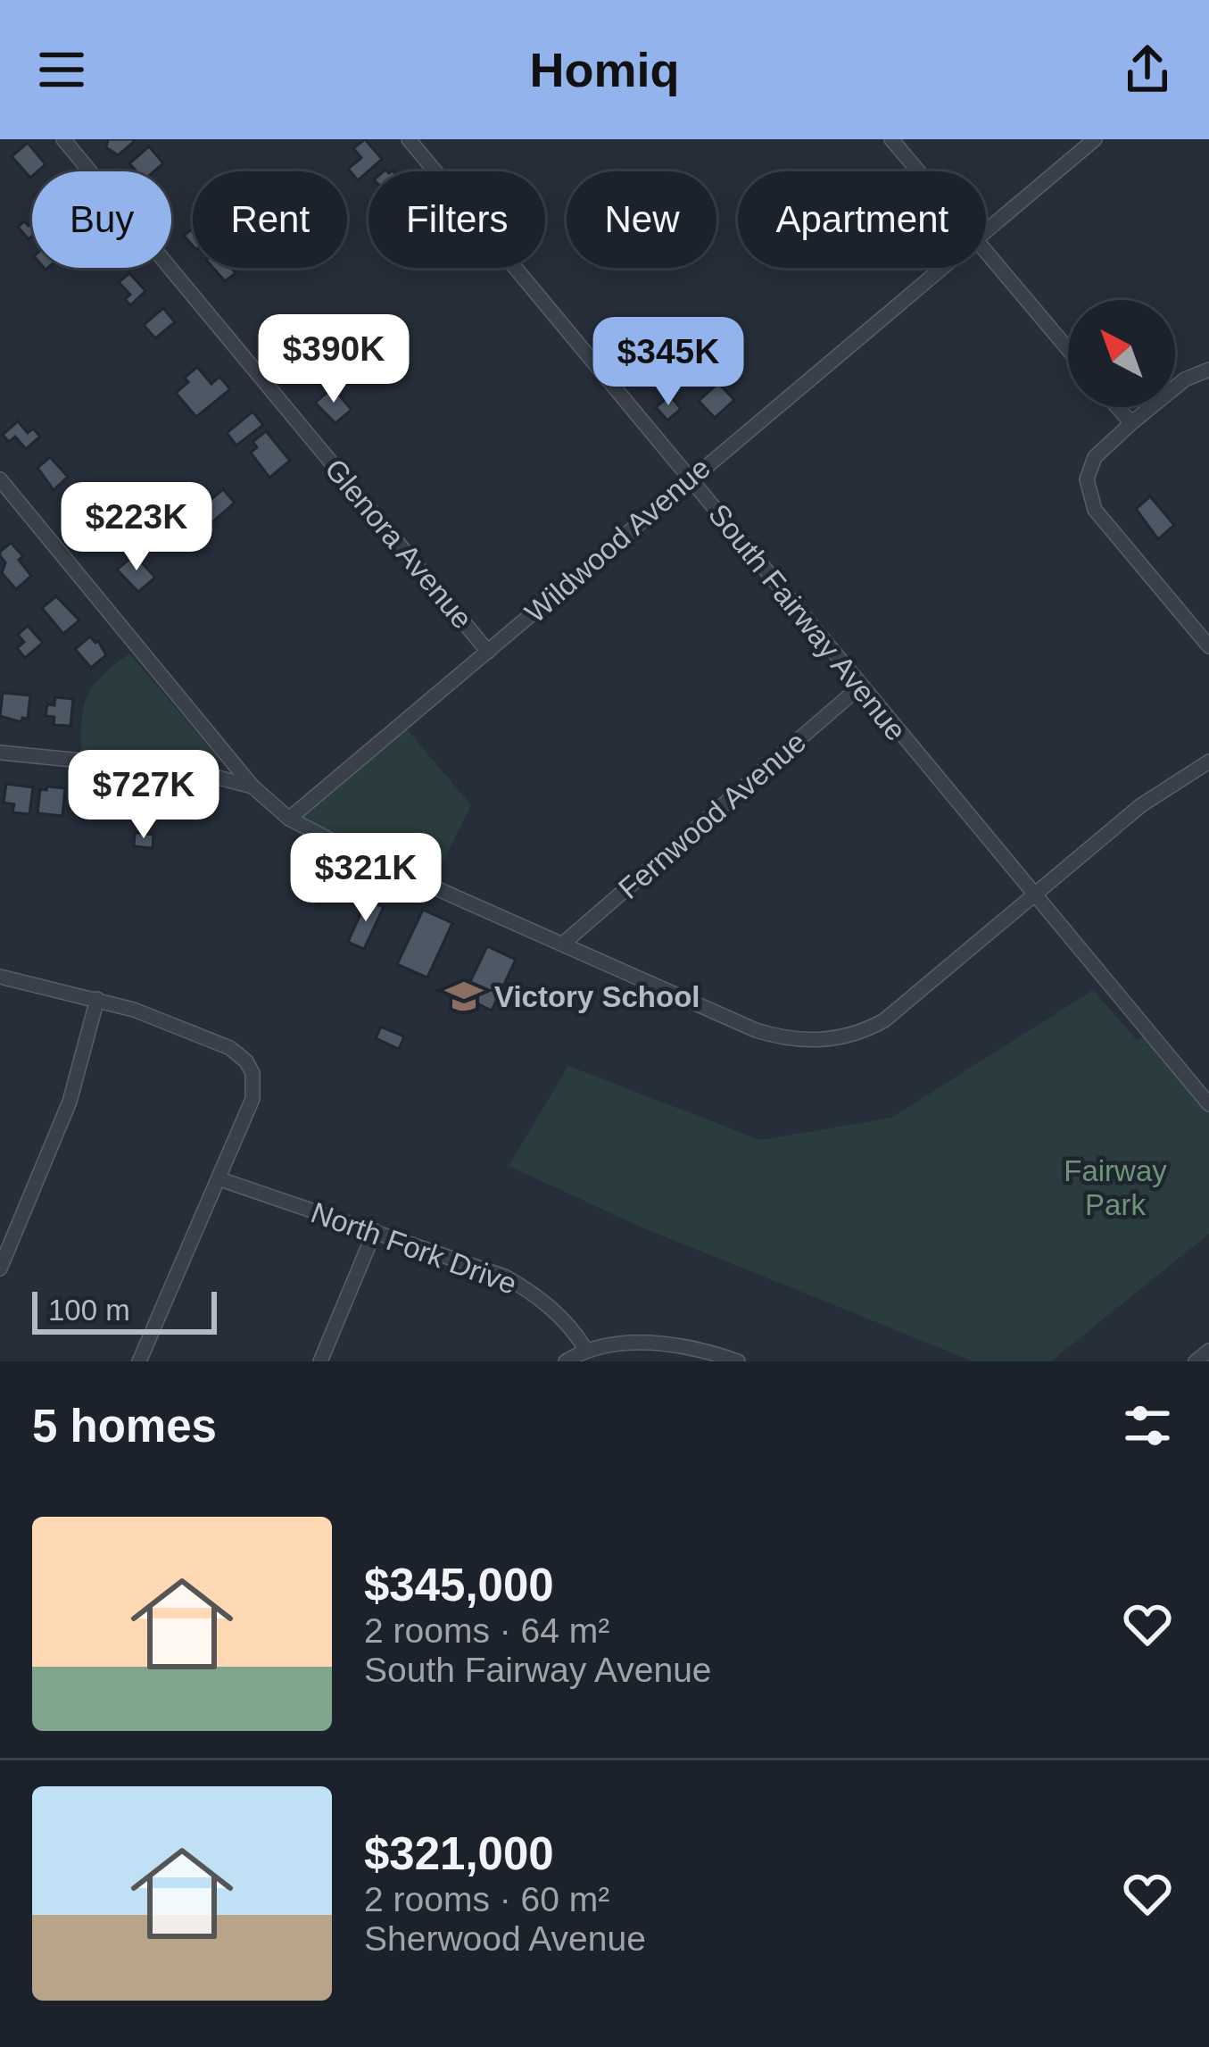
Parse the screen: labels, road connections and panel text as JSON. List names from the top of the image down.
{
  "streets": {
    "street": [
      "Wildwood Avenue",
      "Glenora Avenue",
      "South Fairway Avenue",
      "Fernwood Avenue",
      "North Fork Drive"
    ]
  },
  "crossings": [
    ["Wildwood Avenue", "Glenora Avenue"],
    ["Wildwood Avenue", "South Fairway Avenue"],
    ["South Fairway Avenue", "Fernwood Avenue"]
  ],
  "parks": ["Fairway Park"],
  "places": {
    "school or university": ["Victory School"]
  },
  "scale_bar": "100 m",
  "north": "top left",
  "page": {
    "header": "Homiq",
    "chip": [
      "Buy",
      "Rent",
      "Filters",
      "New",
      "Apartment"
    ],
    "price": [
      "$390K",
      "$345K",
      "$223K",
      "$727K",
      "$321K"
    ],
    "scale": "100 m",
    "heading": "5 homes",
    "list": [
      {
        "name": "$345,000",
        "note": "2 rooms · 64 m² · South Fairway Avenue"
      },
      {
        "name": "$321,000",
        "note": "2 rooms · 60 m² · Sherwood Avenue"
      }
    ]
  }
}
